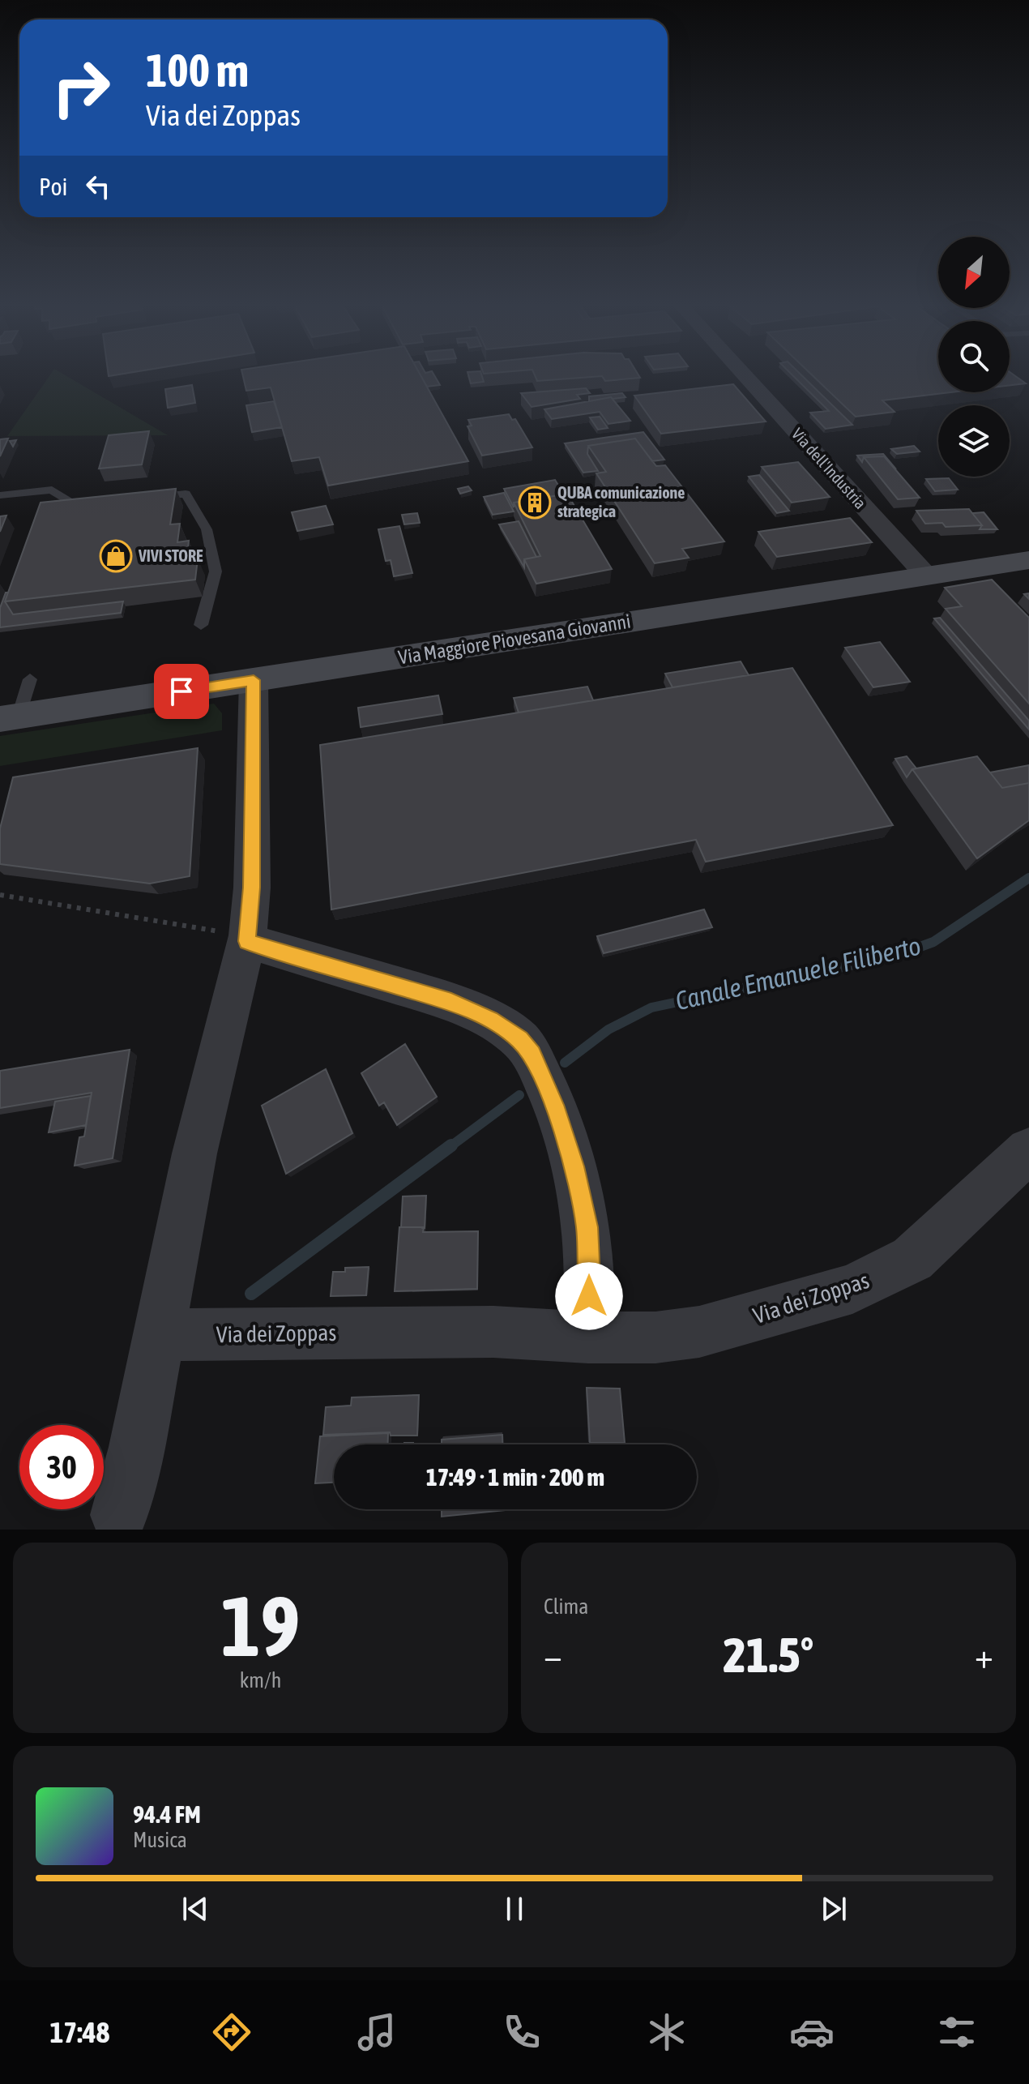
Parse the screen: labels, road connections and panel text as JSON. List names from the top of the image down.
{
  "streets": {
    "street": ["Via dell'Industria", "Via Maggiore Piovesana Giovanni", "Via dei Zoppas"]
  },
  "crossings": [
    ["Via dell'Industria", "Via Maggiore Piovesana Giovanni"]
  ],
  "water": ["Canale Emanuele Filiberto"],
  "places": {
    "building": ["QUBA comunicazione strategica"],
    "shop": ["VIVI STORE"]
  },
  "north": "bottom left",
  "page": {
    "turn": ["100 m", "Via dei Zoppas"],
    "then": "Poi",
    "limit": "30",
    "trip": "17:49 · 1 min · 200 m",
    "tile": [
      ["19", "km/h"],
      "Clima"
    ],
    "heat": ["−", "21.5°", "+"],
    "song": ["94.4 FM", "Musica"],
    "tabs": "17:48"
  }
}
